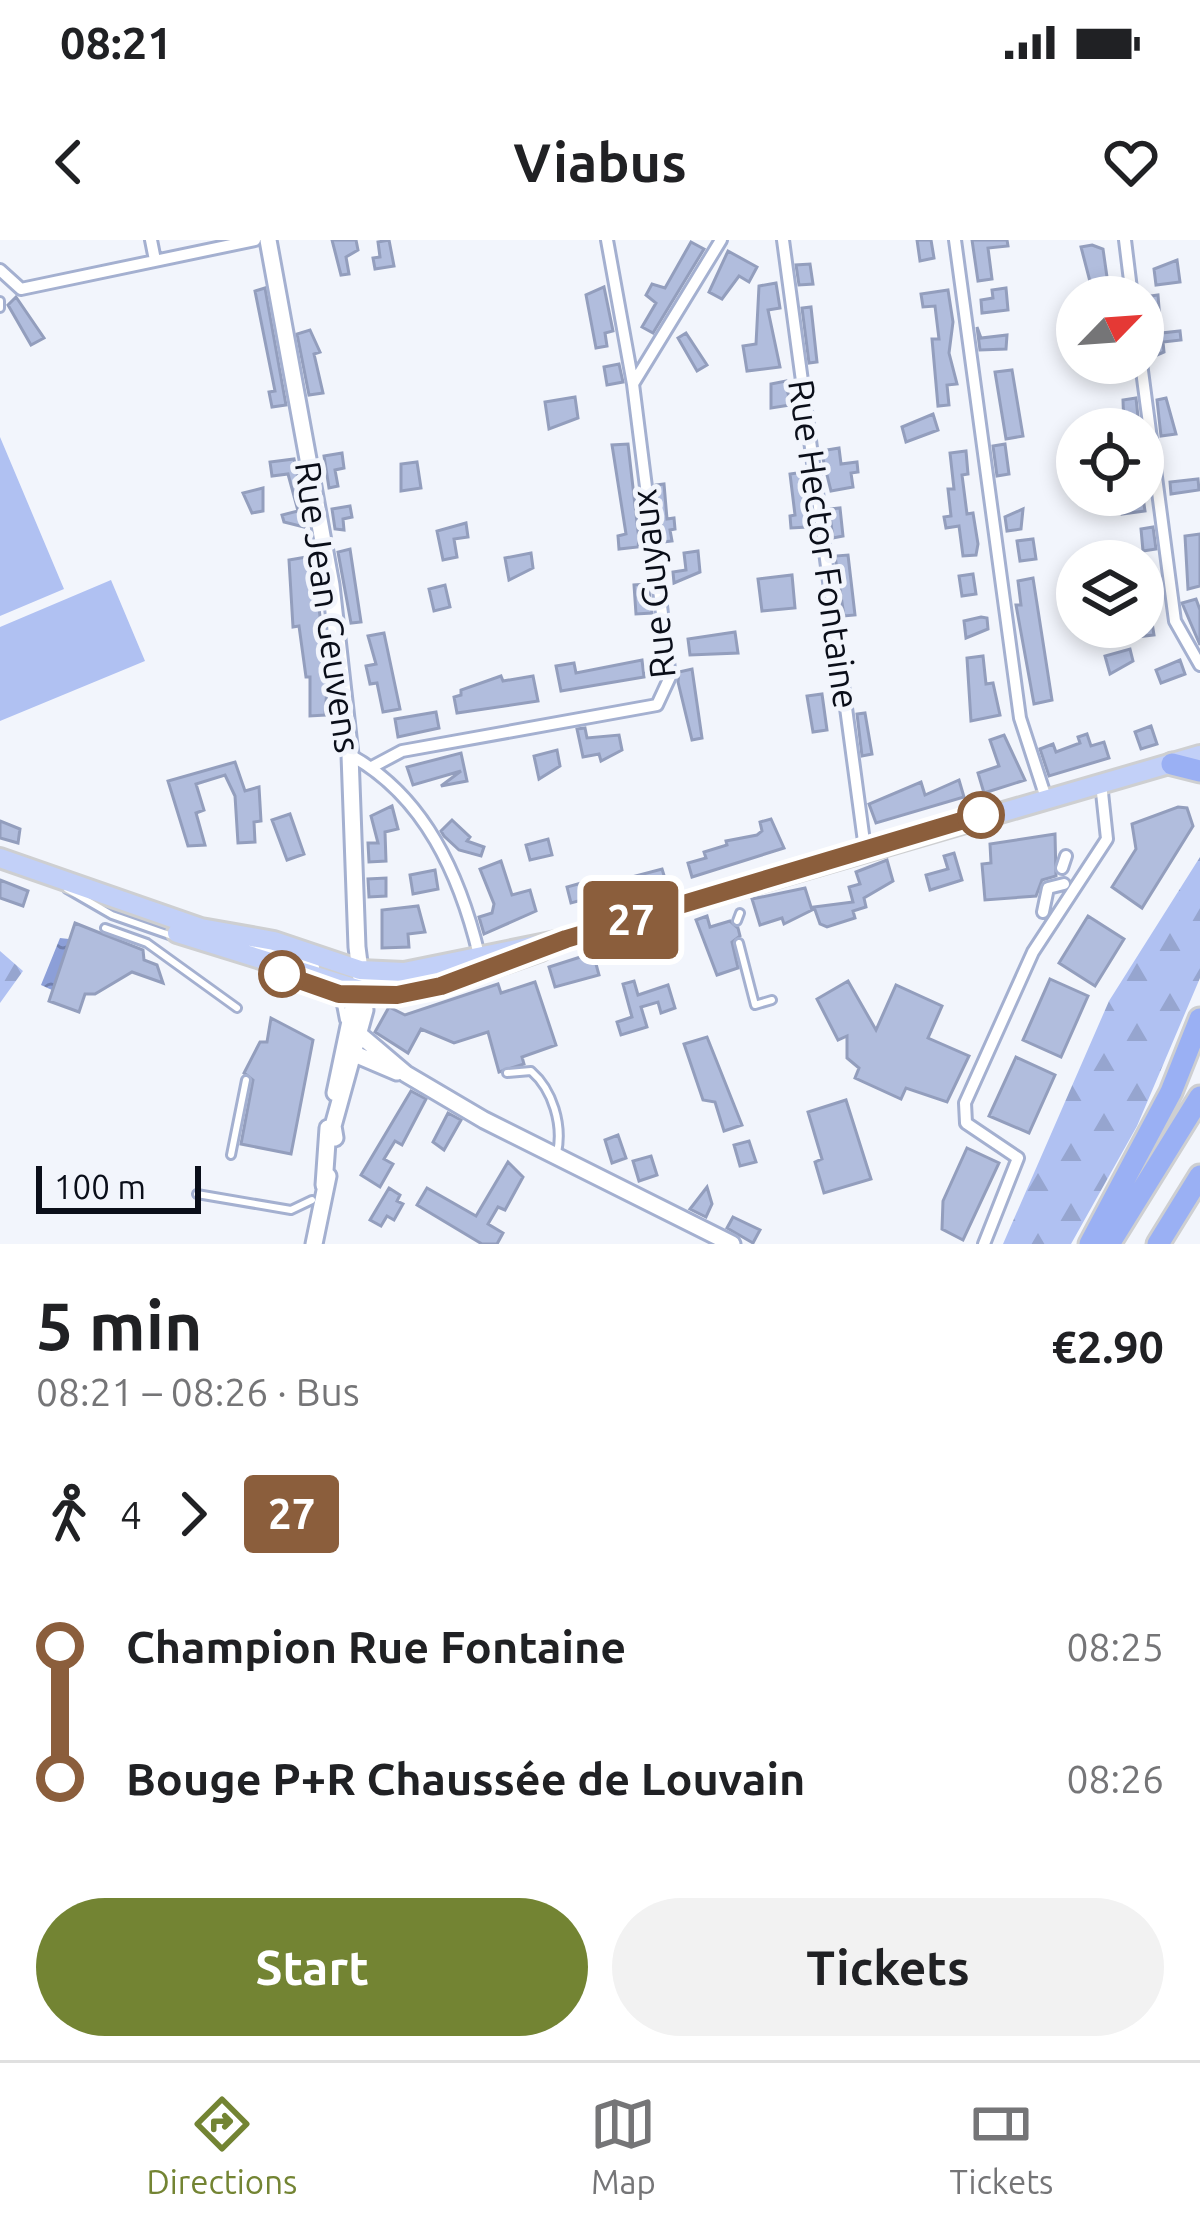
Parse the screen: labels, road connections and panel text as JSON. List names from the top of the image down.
{
  "streets": {
    "street": ["Rue Hector Fontaine", "Rue Guyaux", "Rue Jean Geuvens"]
  },
  "lines": ["bus line 27"],
  "scale_bar": "100 m",
  "north": "top right",
  "page": {
    "status": "08:21",
    "header": "Viabus",
    "on_map": "27",
    "scale": "100 m",
    "heading": ["5 min", "08:21 – 08:26 · Bus", "€2.90"],
    "legs": ["4", "27"],
    "list": [
      {
        "name": "Champion Rue Fontaine",
        "value": "08:25"
      },
      {
        "name": "Bouge P+R Chaussée de Louvain",
        "value": "08:26"
      }
    ],
    "buttons": ["Start", "Tickets"],
    "tabs": ["Directions", "Map", "Tickets"]
  }
}
